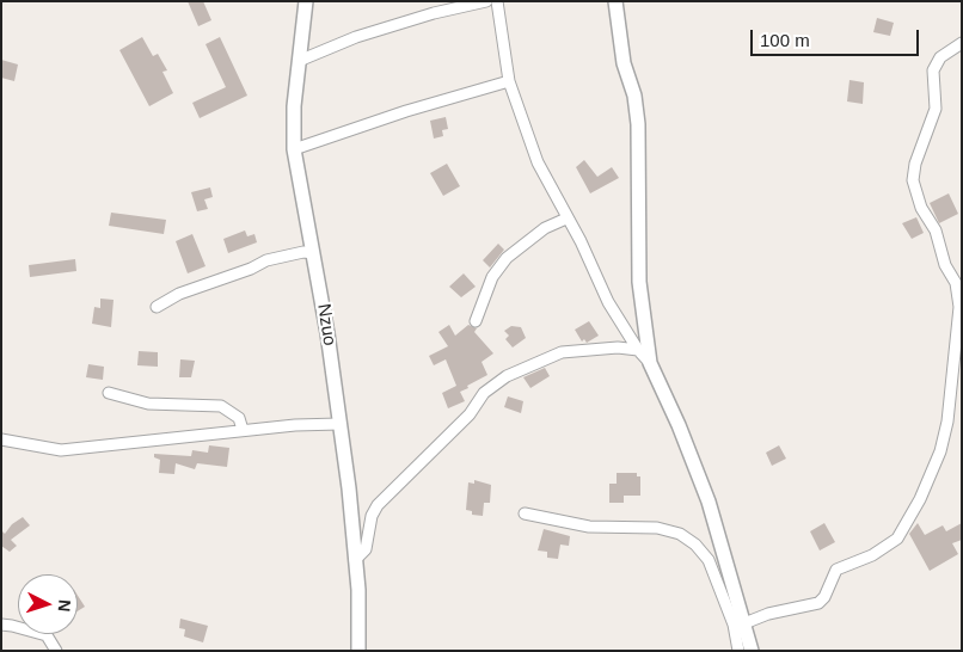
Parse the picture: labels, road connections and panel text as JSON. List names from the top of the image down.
{
  "streets": {
    "street": ["Nzuo"]
  },
  "scale_bar": "100 m",
  "north": "right"
}
